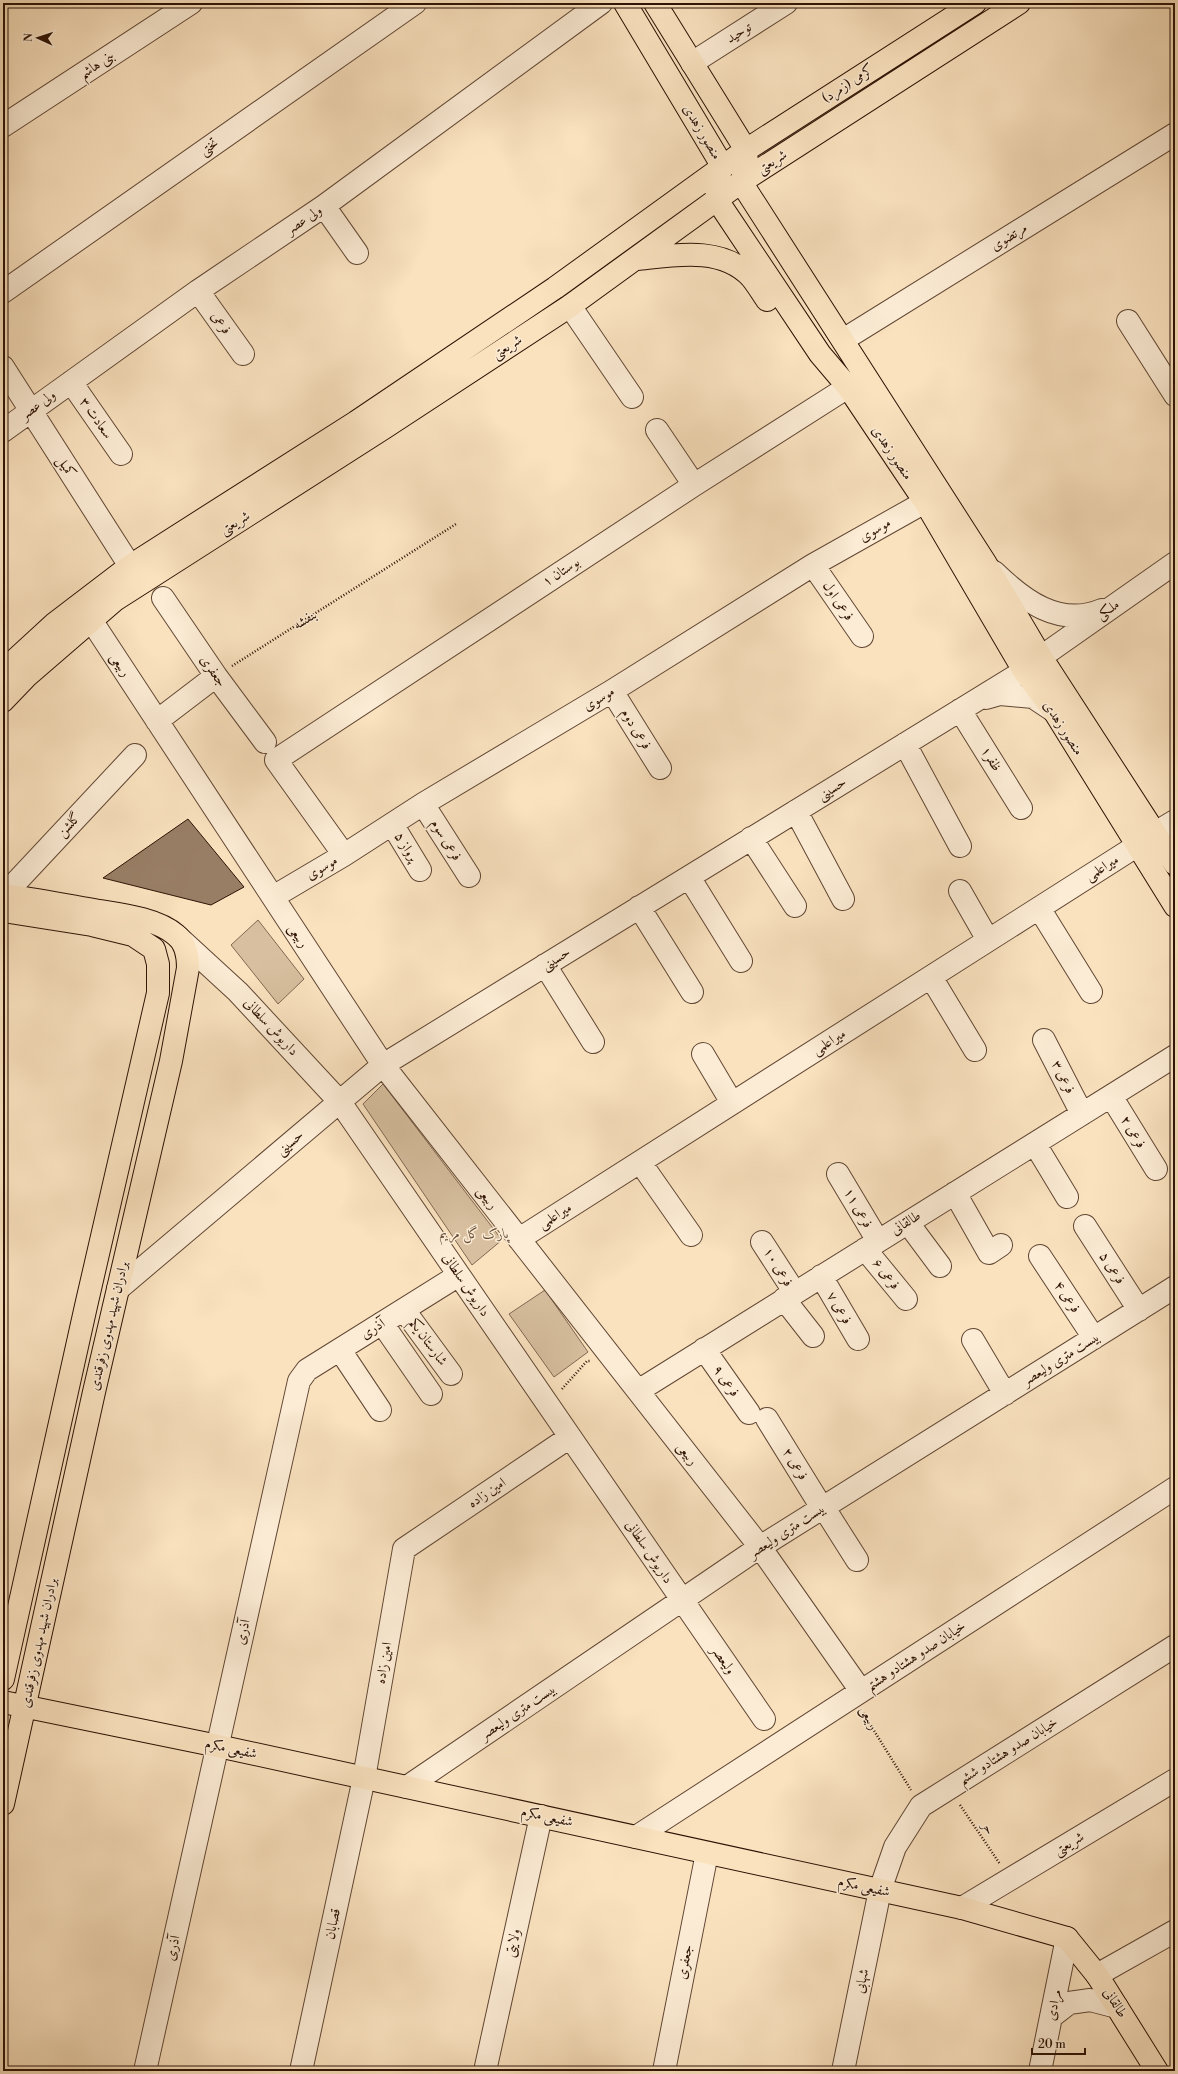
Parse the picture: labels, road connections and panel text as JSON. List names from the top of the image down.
{
  "streets": {
    "main road": [
      "کرمی (زمرد)",
      "منصور زهدی",
      "شریعتی",
      "طالقانی",
      "برادران شهید مهدوی زفرقندی",
      "شفیعی مکرم"
    ],
    "street": [
      "توحید",
      "بنی هاشم",
      "تختی",
      "ولی عصر",
      "مرتضوی",
      "فرعی",
      "سعادت ۳",
      "کمیل",
      "موسوی",
      "بوستان ۱",
      "فرعی اول",
      "ملکی",
      "ربیعی",
      "جعفری",
      "فرعی دوم",
      "ظفر۱",
      "حسینی",
      "گلشن",
      "فرعی سوم",
      "پرواز ۵",
      "میراعلمی",
      "داریوش سلطانی",
      "فرعی ۳",
      "فرعی ۲",
      "فرعی ۱۱",
      "فرعی ۱۰",
      "فرعی ۵",
      "فرعی ۶",
      "فرعی ۴",
      "فرعی ۷",
      "آذری",
      "شارستان یکم",
      "بیست متری ولیعصر",
      "فرعی ۹",
      "امین زاده",
      "خیابان صدو هشتادو هشتم",
      "ولیعصر",
      "امين زاده",
      "خیابان صدو هشتادو ششم",
      "قصابان",
      "ولایتی",
      "شهابی",
      "مرادی"
    ],
    "path": ["بنفشه", "حر"]
  },
  "crossings": [
    ["توحید", "منصور زهدی"],
    ["کرمی (زمرد)", "منصور زهدی"],
    ["کرمی (زمرد)", "شریعتی"],
    ["منصور زهدی", "شریعتی"],
    ["منصور زهدی", "مرتضوی"],
    ["منصور زهدی", "موسوی"],
    ["منصور زهدی", "بوستان ۱"],
    ["منصور زهدی", "ملکی"],
    ["منصور زهدی", "حسینی"],
    ["منصور زهدی", "میراعلمی"],
    ["شریعتی", "کمیل"],
    ["شریعتی", "ربیعی"],
    ["شریعتی", "شفیعی مکرم"],
    ["شریعتی", "حر"],
    ["ولی عصر", "فرعی"],
    ["ولی عصر", "سعادت ۳"],
    ["ولی عصر", "کمیل"],
    ["موسوی", "فرعی اول"],
    ["موسوی", "ربیعی"],
    ["موسوی", "جعفری"],
    ["موسوی", "فرعی دوم"],
    ["موسوی", "فرعی سوم"],
    ["موسوی", "پرواز ۵"],
    ["بوستان ۱", "جعفری"],
    ["بنفشه", "جعفری"],
    ["ربیعی", "حسینی"],
    ["ربیعی", "میراعلمی"],
    ["ربیعی", "طالقانی"],
    ["ربیعی", "بیست متری ولیعصر"],
    ["ربیعی", "خیابان صدو هشتادو هشتم"],
    ["ربیعی", "خیابان صدو هشتادو ششم"],
    ["جعفری", "شفیعی مکرم"],
    ["ظفر۱", "حسینی"],
    ["حسینی", "داریوش سلطانی"],
    ["حسینی", "برادران شهید مهدوی زفرقندی"],
    ["داریوش سلطانی", "برادران شهید مهدوی زفرقندی"],
    ["داریوش سلطانی", "آذری"],
    ["داریوش سلطانی", "بیست متری ولیعصر"],
    ["داریوش سلطانی", "امین زاده"],
    ["داریوش سلطانی", "ولیعصر"],
    ["فرعی ۳", "طالقانی"],
    ["فرعی ۲", "طالقانی"],
    ["فرعی ۲", "بیست متری ولیعصر"],
    ["فرعی ۲", "فرعی ۹"],
    ["فرعی ۱۱", "طالقانی"],
    ["فرعی ۱۱", "فرعی ۶"],
    ["طالقانی", "فرعی ۱۰"],
    ["طالقانی", "فرعی ۶"],
    ["طالقانی", "فرعی ۷"],
    ["طالقانی", "فرعی ۹"],
    ["طالقانی", "شفیعی مکرم"],
    ["طالقانی", "مرادی"],
    ["فرعی ۵", "بیست متری ولیعصر"],
    ["فرعی ۴", "بیست متری ولیعصر"],
    ["برادران شهید مهدوی زفرقندی", "شفیعی مکرم"],
    ["آذری", "شارستان یکم"],
    ["آذری", "شفیعی مکرم"],
    ["بیست متری ولیعصر", "ولیعصر"],
    ["بیست متری ولیعصر", "شفیعی مکرم"],
    ["امین زاده", "امين زاده"],
    ["خیابان صدو هشتادو هشتم", "شفیعی مکرم"],
    ["امين زاده", "شفیعی مکرم"],
    ["امين زاده", "قصابان"],
    ["شفیعی مکرم", "خیابان صدو هشتادو ششم"],
    ["شفیعی مکرم", "قصابان"],
    ["شفیعی مکرم", "ولایتی"],
    ["شفیعی مکرم", "شهابی"],
    ["شفیعی مکرم", "مرادی"],
    ["خیابان صدو هشتادو ششم", "حر"],
    ["خیابان صدو هشتادو ششم", "شهابی"]
  ],
  "parks": ["پارک گل مریم"],
  "scale_bar": "20 m",
  "north": "left"
}
